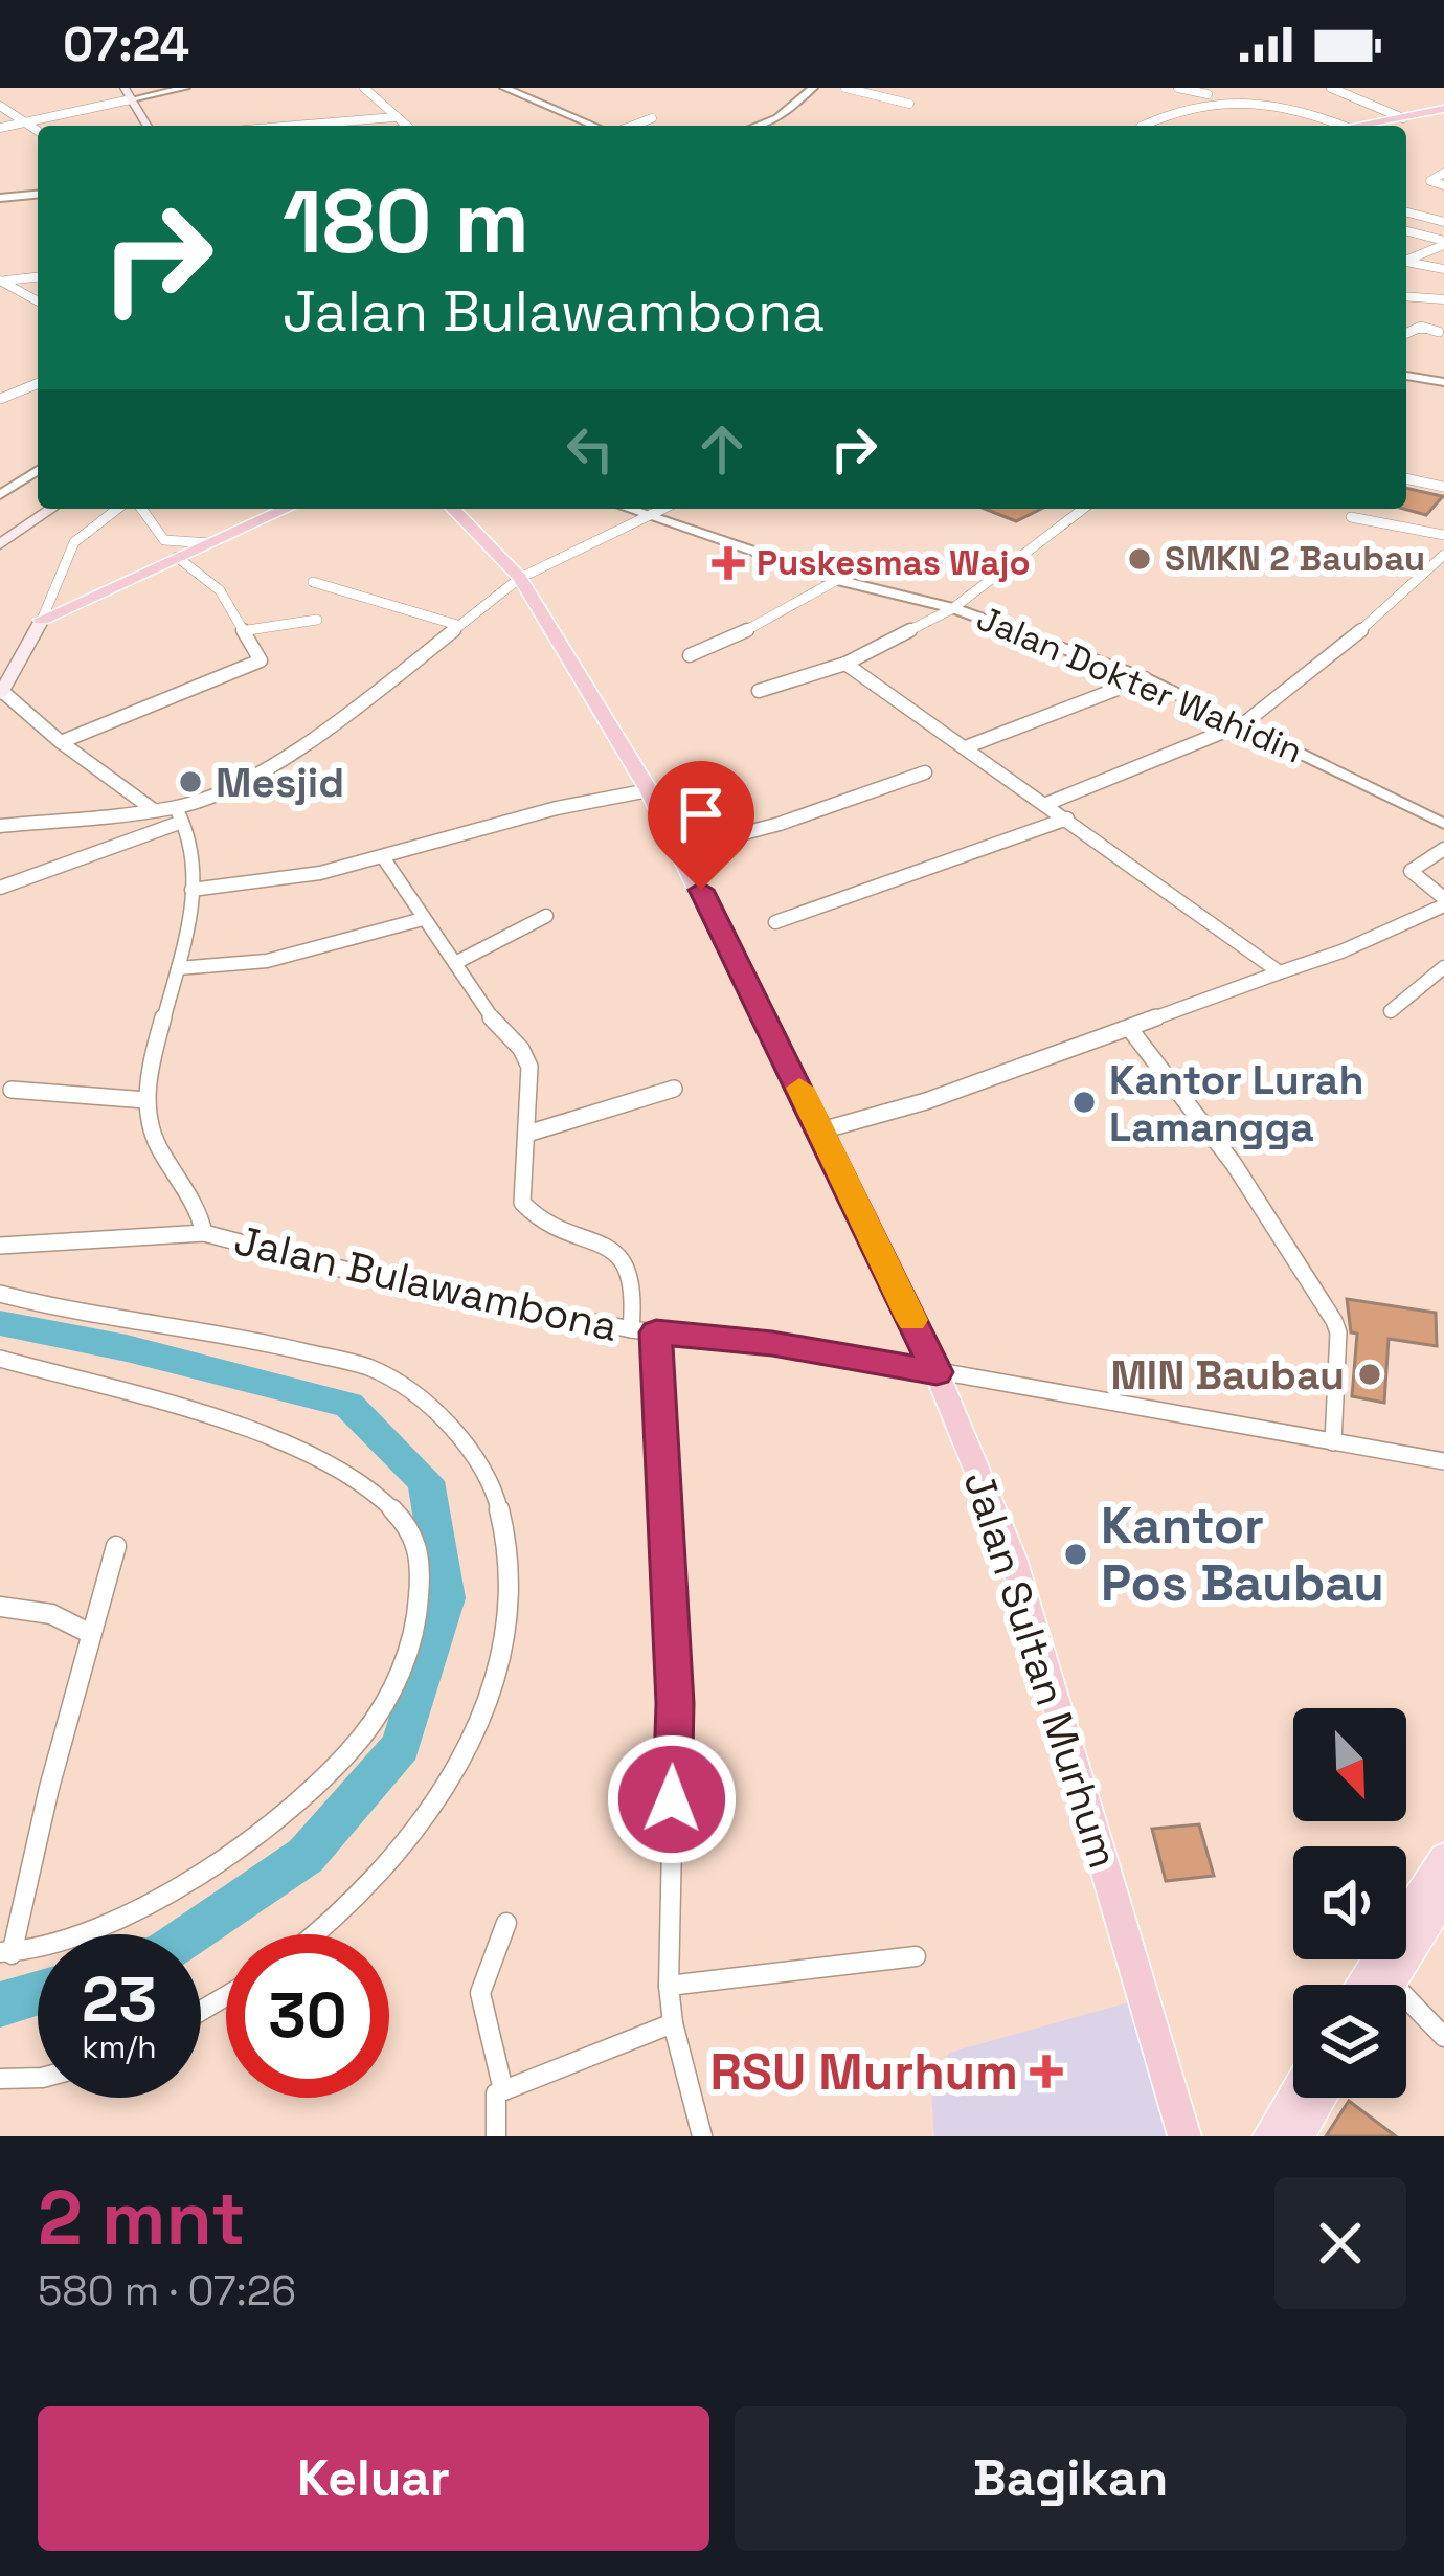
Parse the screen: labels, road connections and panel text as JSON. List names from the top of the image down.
{
  "streets": {
    "highway": ["Jalan Sultan Murhum"],
    "street": ["Jalan Dokter Wahidin", "Jalan Bulawambona"]
  },
  "crossings": [
    ["Jalan Bulawambona", "Jalan Sultan Murhum"]
  ],
  "places": {
    "other": [
      "SMKN 2 Baubau",
      "Mesjid",
      "Kantor Lurah Lamangga",
      "MIN Baubau",
      "Kantor Pos Baubau"
    ],
    "health": ["Puskesmas Wajo", "RSU Murhum"]
  },
  "north": "bottom right",
  "page": {
    "status": "07:24",
    "turn": ["180 m", "Jalan Bulawambona"],
    "speed": "23 km/h",
    "limit": "30",
    "heading": ["2 mnt", "580 m · 07:26"],
    "buttons": ["Keluar", "Bagikan"]
  }
}
